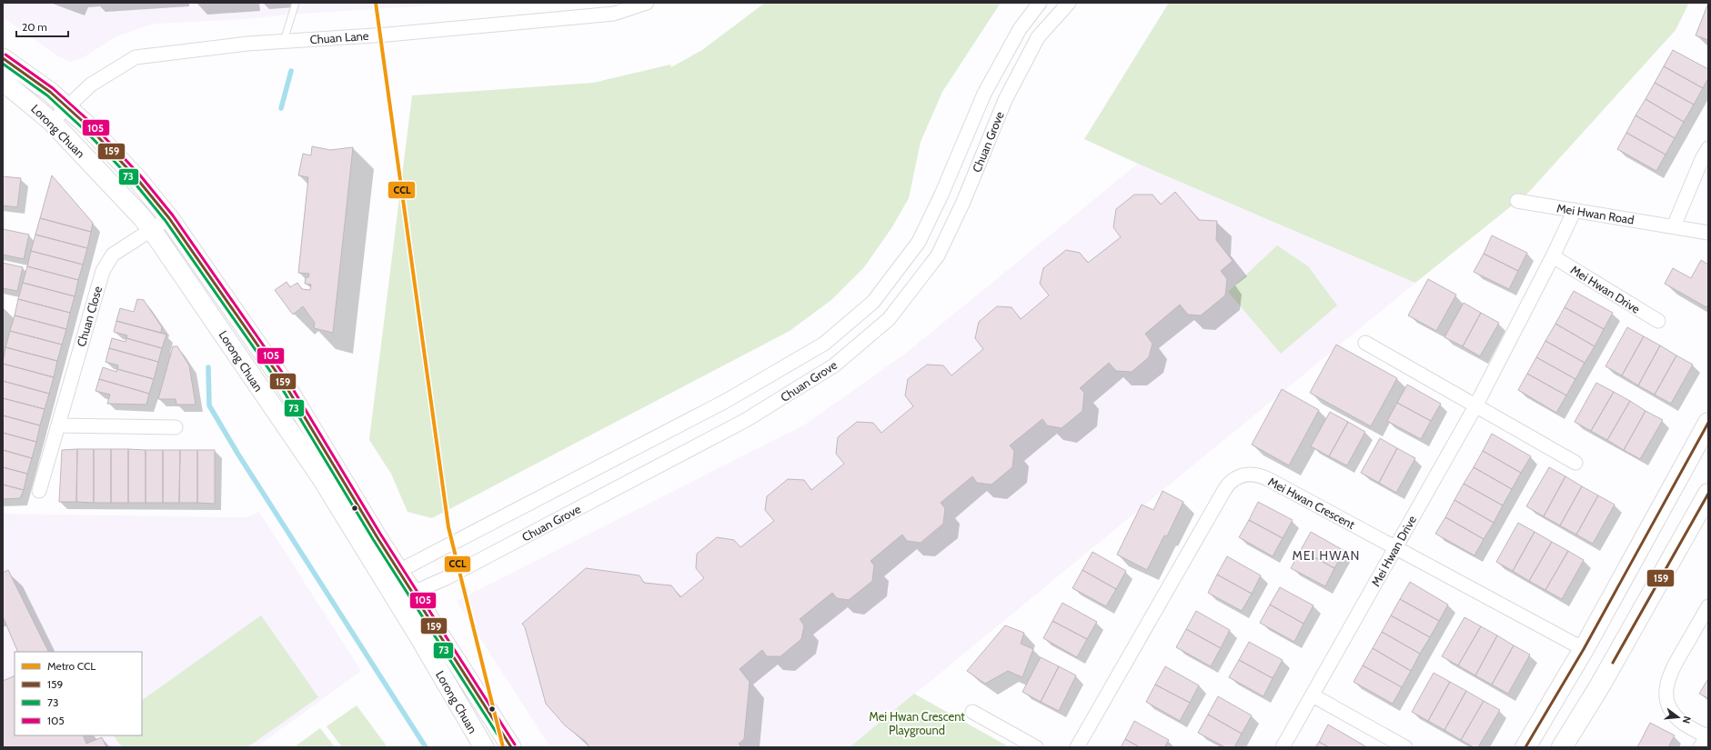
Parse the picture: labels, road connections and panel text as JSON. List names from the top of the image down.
{
  "streets": {
    "main road": ["Lorong Chuan"],
    "street": [
      "Chuan Lane",
      "Chuan Grove",
      "Mei Hwan Road",
      "Mei Hwan Drive",
      "Chuan Close",
      "Mei Hwan Crescent"
    ]
  },
  "crossings": [
    ["Chuan Lane", "Lorong Chuan"],
    ["Lorong Chuan", "Chuan Grove"],
    ["Lorong Chuan", "Chuan Close"],
    ["Mei Hwan Road", "Mei Hwan Drive"],
    ["Mei Hwan Drive", "Mei Hwan Crescent"]
  ],
  "districts": ["MEI HWAN"],
  "parks": ["Mei Hwan Crescent Playground"],
  "lines": [
    "metro line CCL",
    "transit line 105",
    "transit line 159",
    "transit line 73"
  ],
  "legend": [
    "Metro CCL",
    "159",
    "73",
    "105"
  ],
  "scale_bar": "20 m",
  "north": "right"
}
